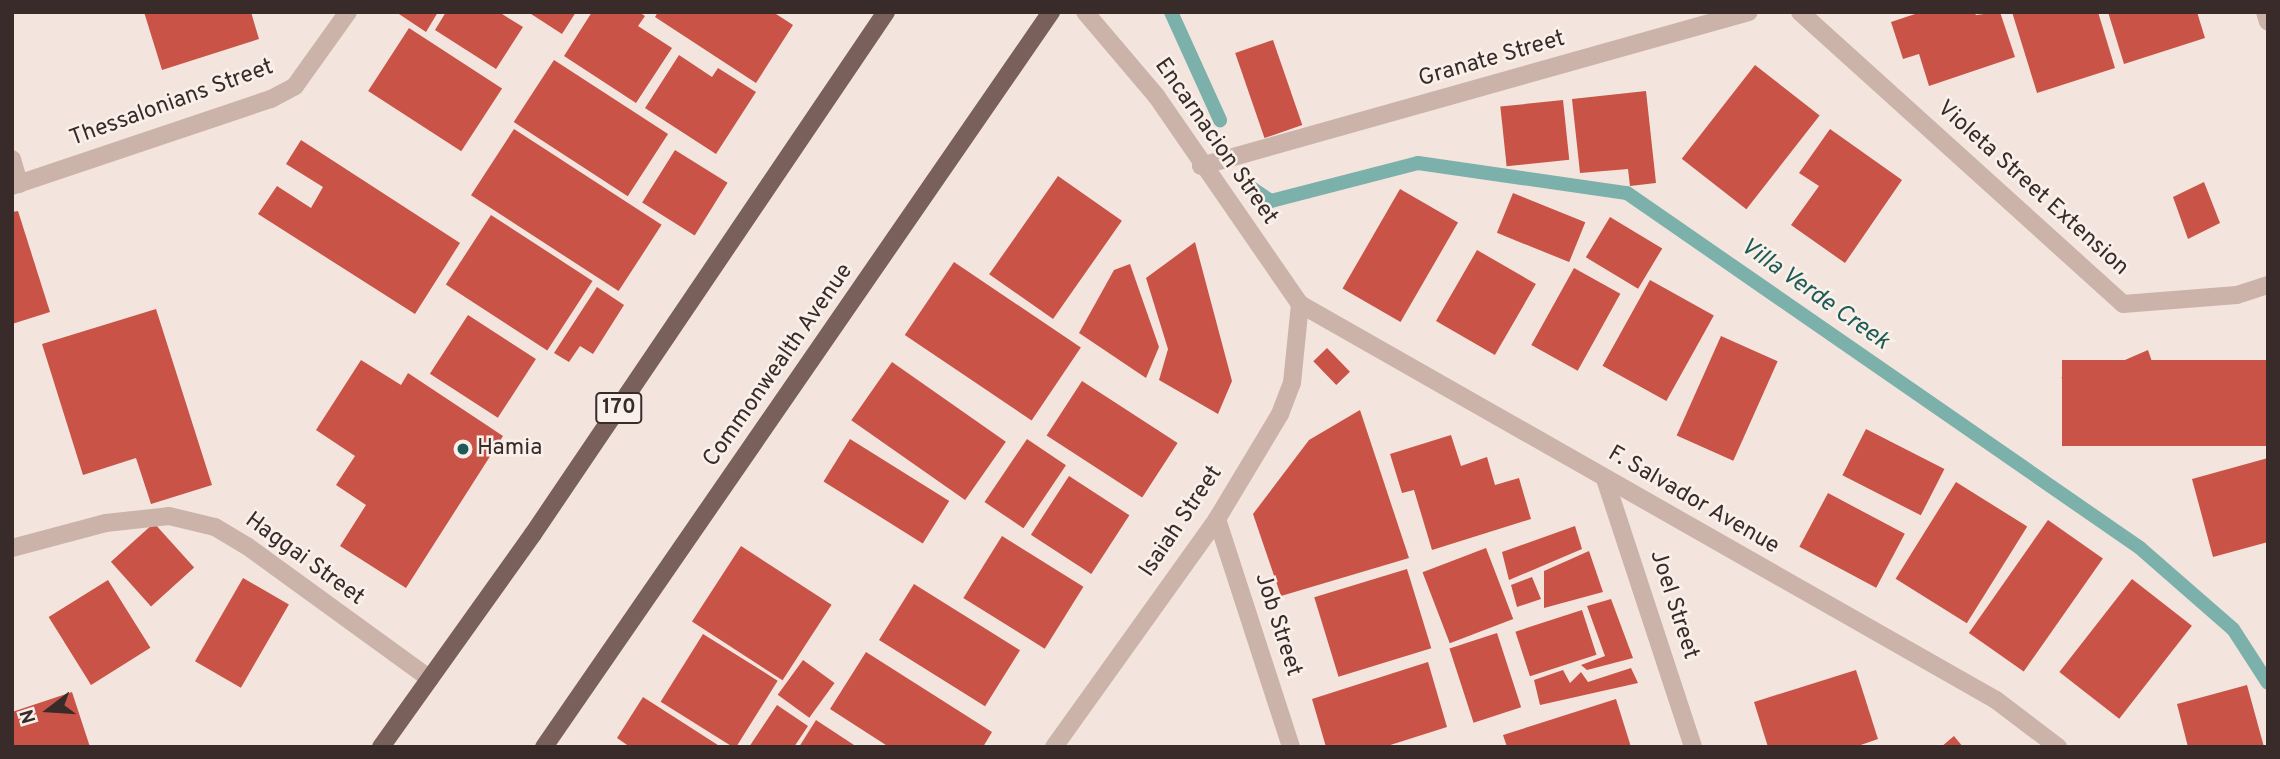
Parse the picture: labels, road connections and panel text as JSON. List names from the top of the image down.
{
  "streets": {
    "main road": ["Commonwealth Avenue", "170"],
    "street": [
      "Granate Street",
      "Thessalonians Street",
      "Encarnacion Street",
      "Violeta Street Extension",
      "F. Salvador Avenue",
      "Isaiah Street",
      "Haggai Street",
      "Joel Street",
      "Job Street"
    ]
  },
  "crossings": [
    ["Granate Street", "Encarnacion Street"],
    ["Encarnacion Street", "F. Salvador Avenue"],
    ["Encarnacion Street", "Isaiah Street"],
    ["170", "Haggai Street"],
    ["F. Salvador Avenue", "Isaiah Street"],
    ["F. Salvador Avenue", "Joel Street"],
    ["Isaiah Street", "Job Street"]
  ],
  "water": ["Villa Verde Creek"],
  "places": ["Hamia"],
  "north": "left"
}
